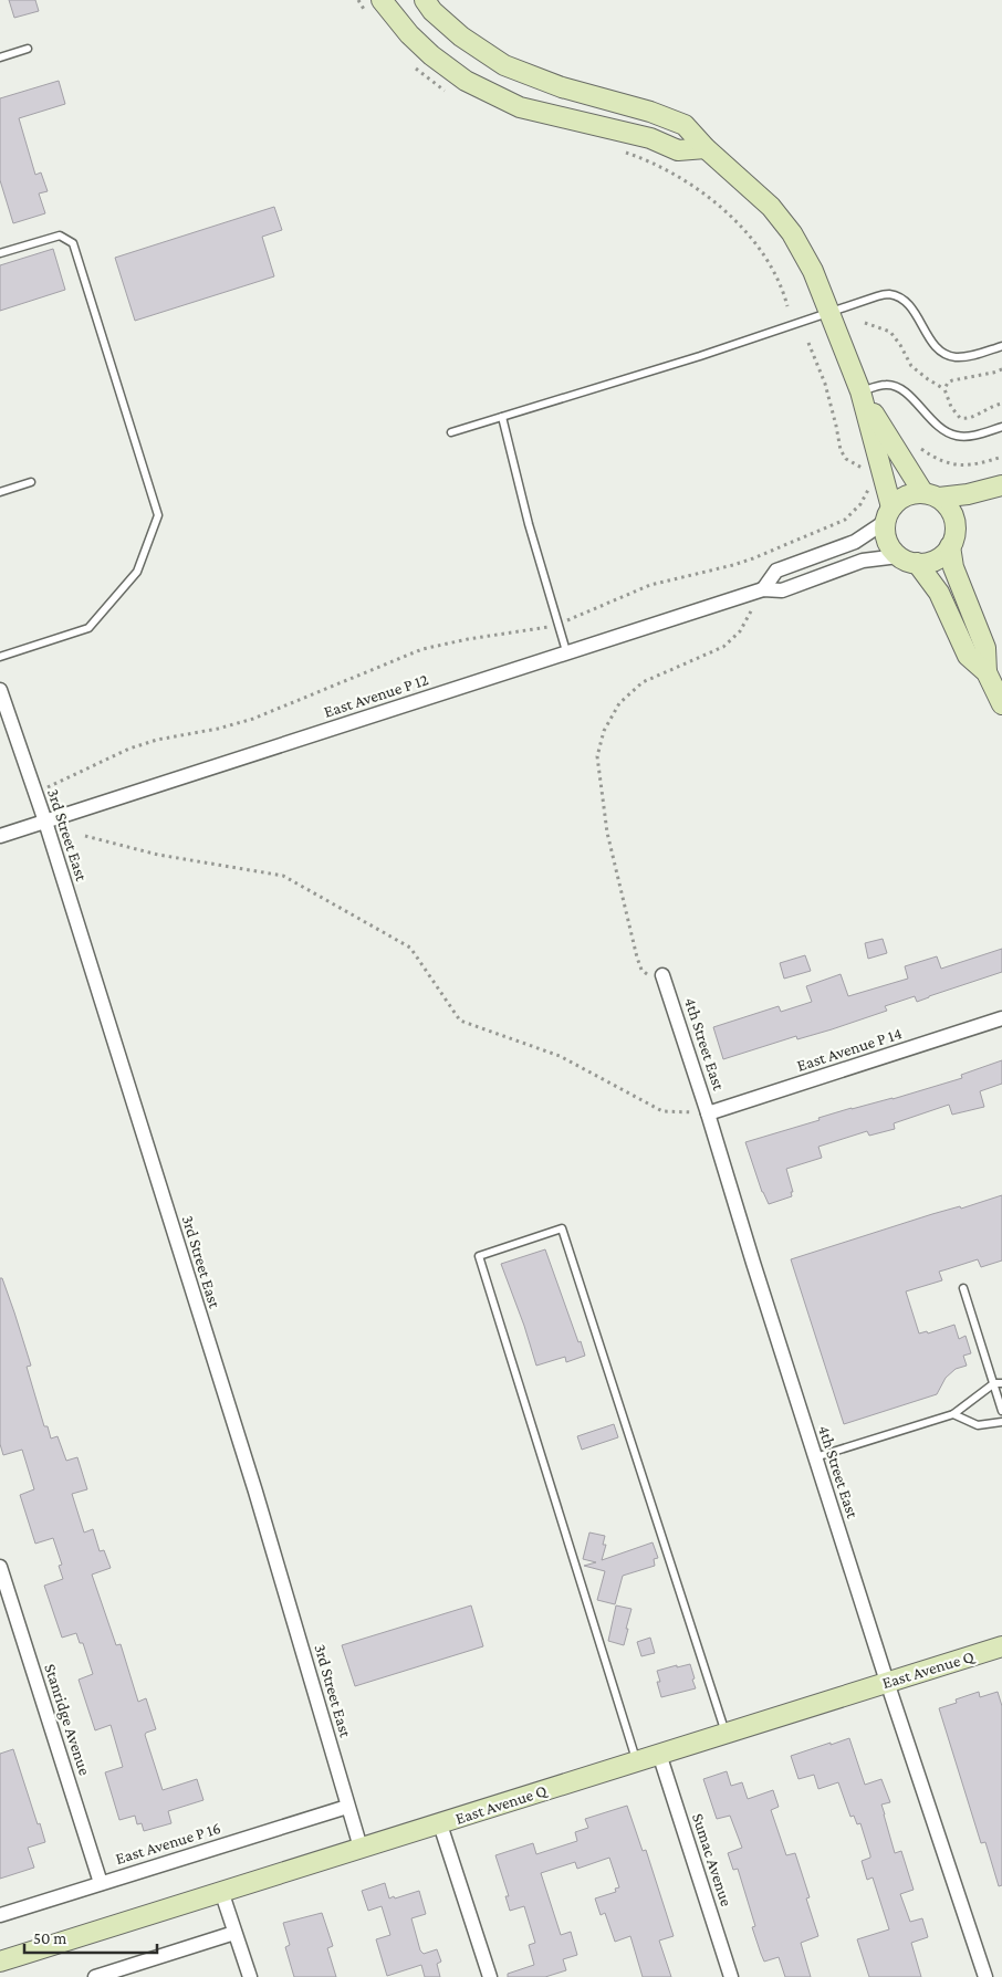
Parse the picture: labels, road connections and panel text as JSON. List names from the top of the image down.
{
  "streets": {
    "street": [
      "East Avenue P 12",
      "3rd Street East",
      "4th Street East",
      "East Avenue P 14",
      "East Avenue Q",
      "Stanridge Avenue",
      "East Avenue P 16",
      "Sumac Avenue"
    ]
  },
  "crossings": [
    ["East Avenue P 12", "3rd Street East"],
    ["3rd Street East", "East Avenue Q"],
    ["3rd Street East", "East Avenue P 16"],
    ["4th Street East", "East Avenue P 14"],
    ["4th Street East", "East Avenue Q"],
    ["East Avenue Q", "Sumac Avenue"],
    ["Stanridge Avenue", "East Avenue P 16"]
  ],
  "scale_bar": "50 m"
}
